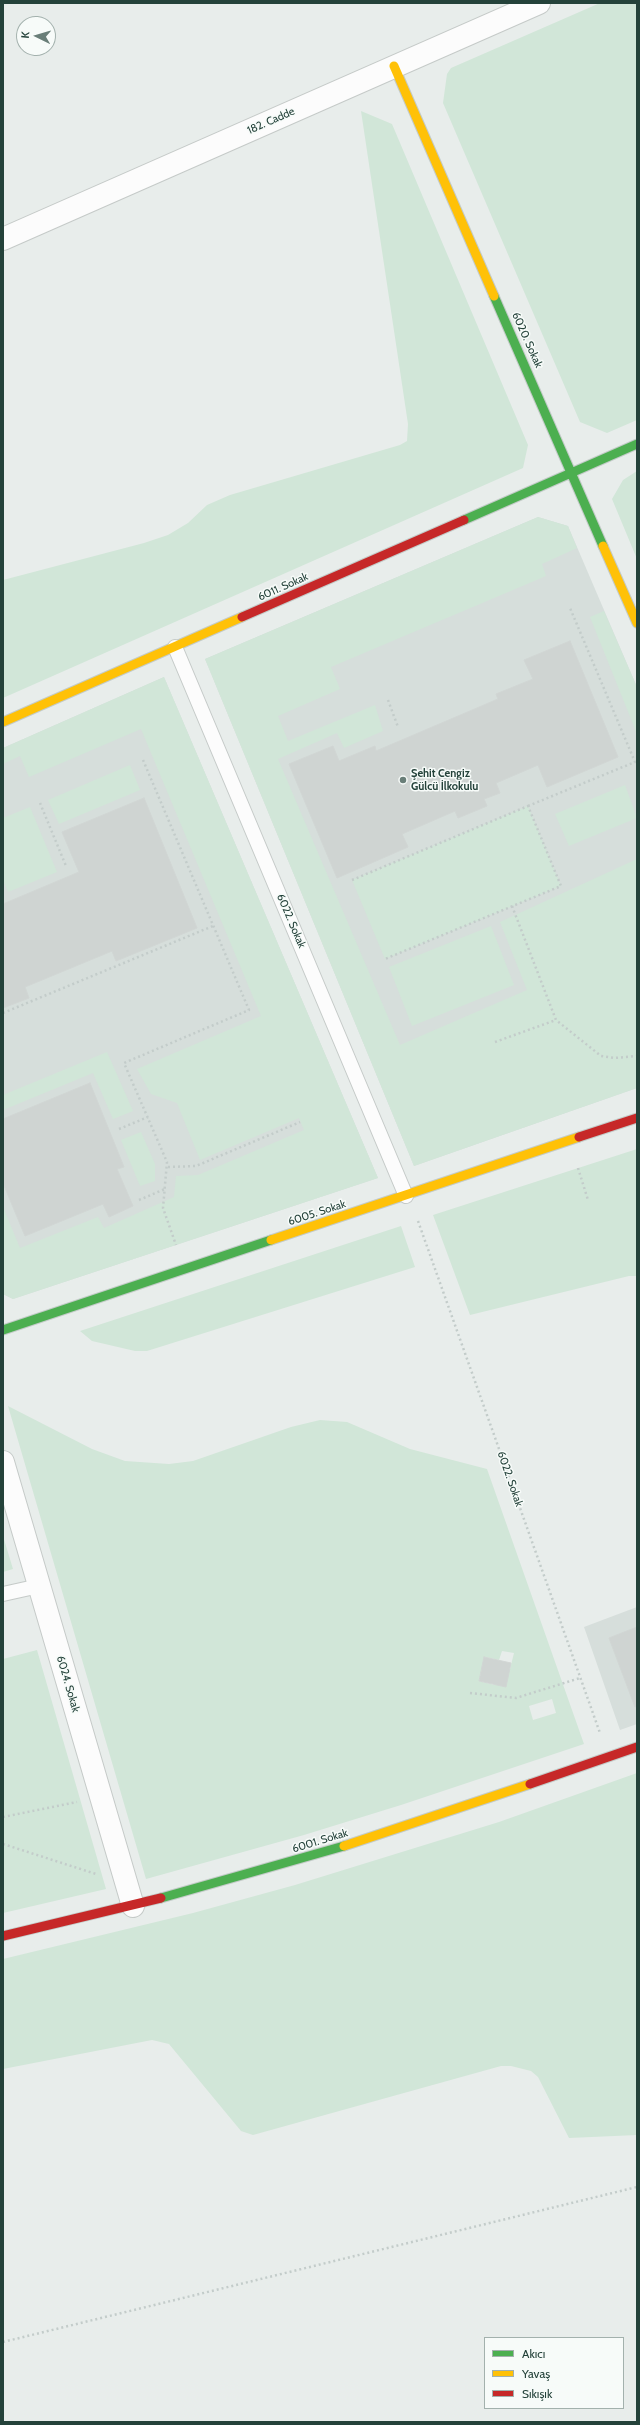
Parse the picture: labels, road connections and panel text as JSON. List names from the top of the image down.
{
  "streets": {
    "street": [
      "182. Cadde",
      "6020. Sokak",
      "6011. Sokak",
      "6005. Sokak",
      "6024. Sokak",
      "6001. Sokak"
    ],
    "lane": ["6022. Sokak"]
  },
  "crossings": [
    ["182. Cadde", "6020. Sokak"],
    ["6020. Sokak", "6011. Sokak"],
    ["6011. Sokak", "6022. Sokak"],
    ["6022. Sokak", "6005. Sokak"],
    ["6024. Sokak", "6001. Sokak"]
  ],
  "places": ["Şehit Cengiz Gülcü İlkokulu"],
  "legend": ["Akıcı", "Yavaş", "Sıkışık"],
  "north": "left"
}
